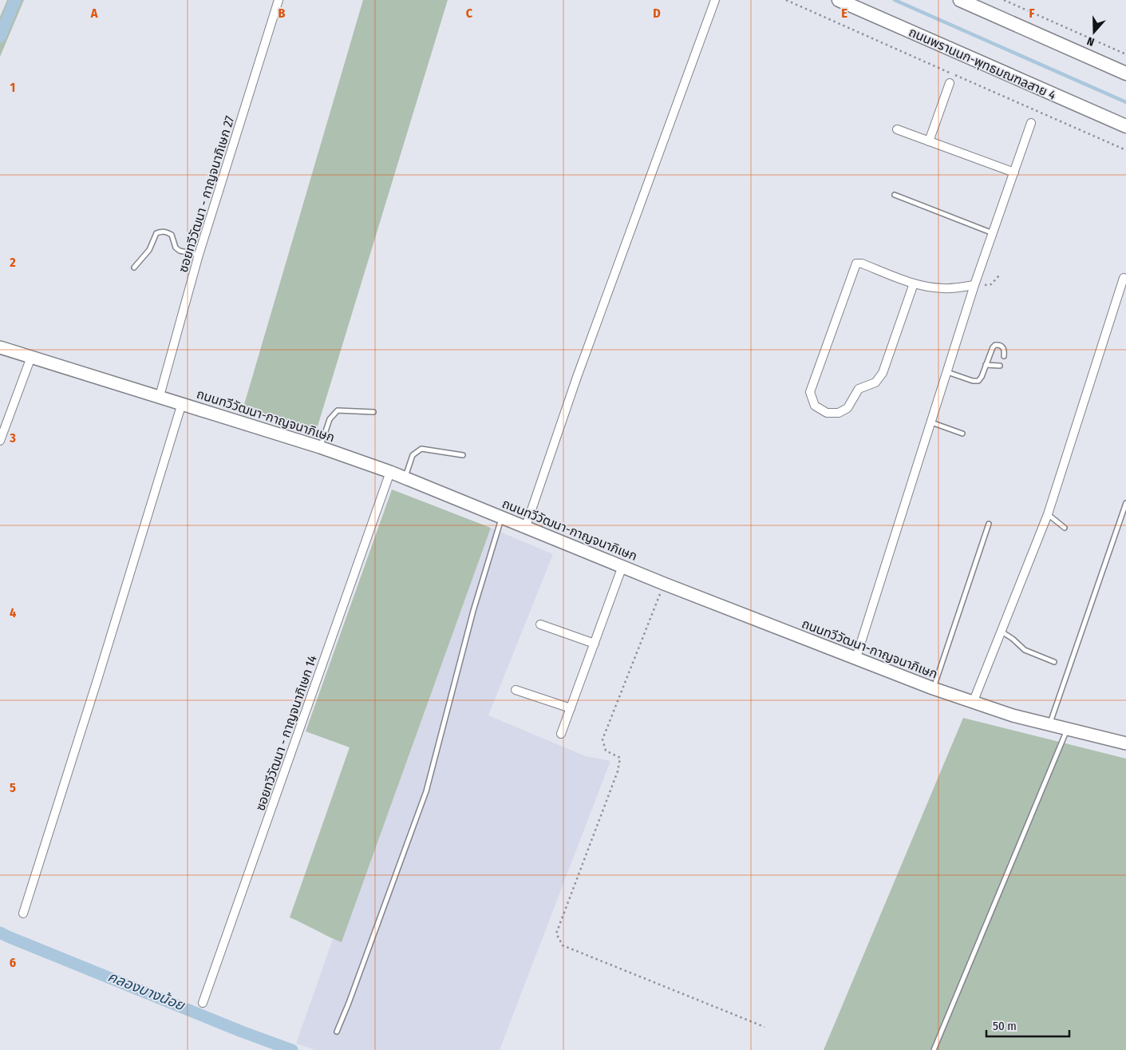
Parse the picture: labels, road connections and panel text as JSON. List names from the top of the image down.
{
  "streets": {
    "main road": ["ถนนพรานนก-พุทธมณฑลสาย 4"],
    "street": ["ซอยทวีวัฒนา - กาญจนาภิเษก 27", "ถนนทวีวัฒนา-กาญจนาภิเษก", "ซอยทวีวัฒนา - กาญจนาภิเษก 14"]
  },
  "crossings": [
    ["ซอยทวีวัฒนา - กาญจนาภิเษก 27", "ถนนทวีวัฒนา-กาญจนาภิเษก"],
    ["ถนนทวีวัฒนา-กาญจนาภิเษก", "ซอยทวีวัฒนา - กาญจนาภิเษก 14"]
  ],
  "water": ["คลองบางน้อย"],
  "scale_bar": "50 m",
  "north": "bottom",
  "grid": {
    "columns": [
      "A",
      "B",
      "C",
      "D",
      "E",
      "F"
    ],
    "rows": [
      "1",
      "2",
      "3",
      "4",
      "5",
      "6"
    ]
  }
}
